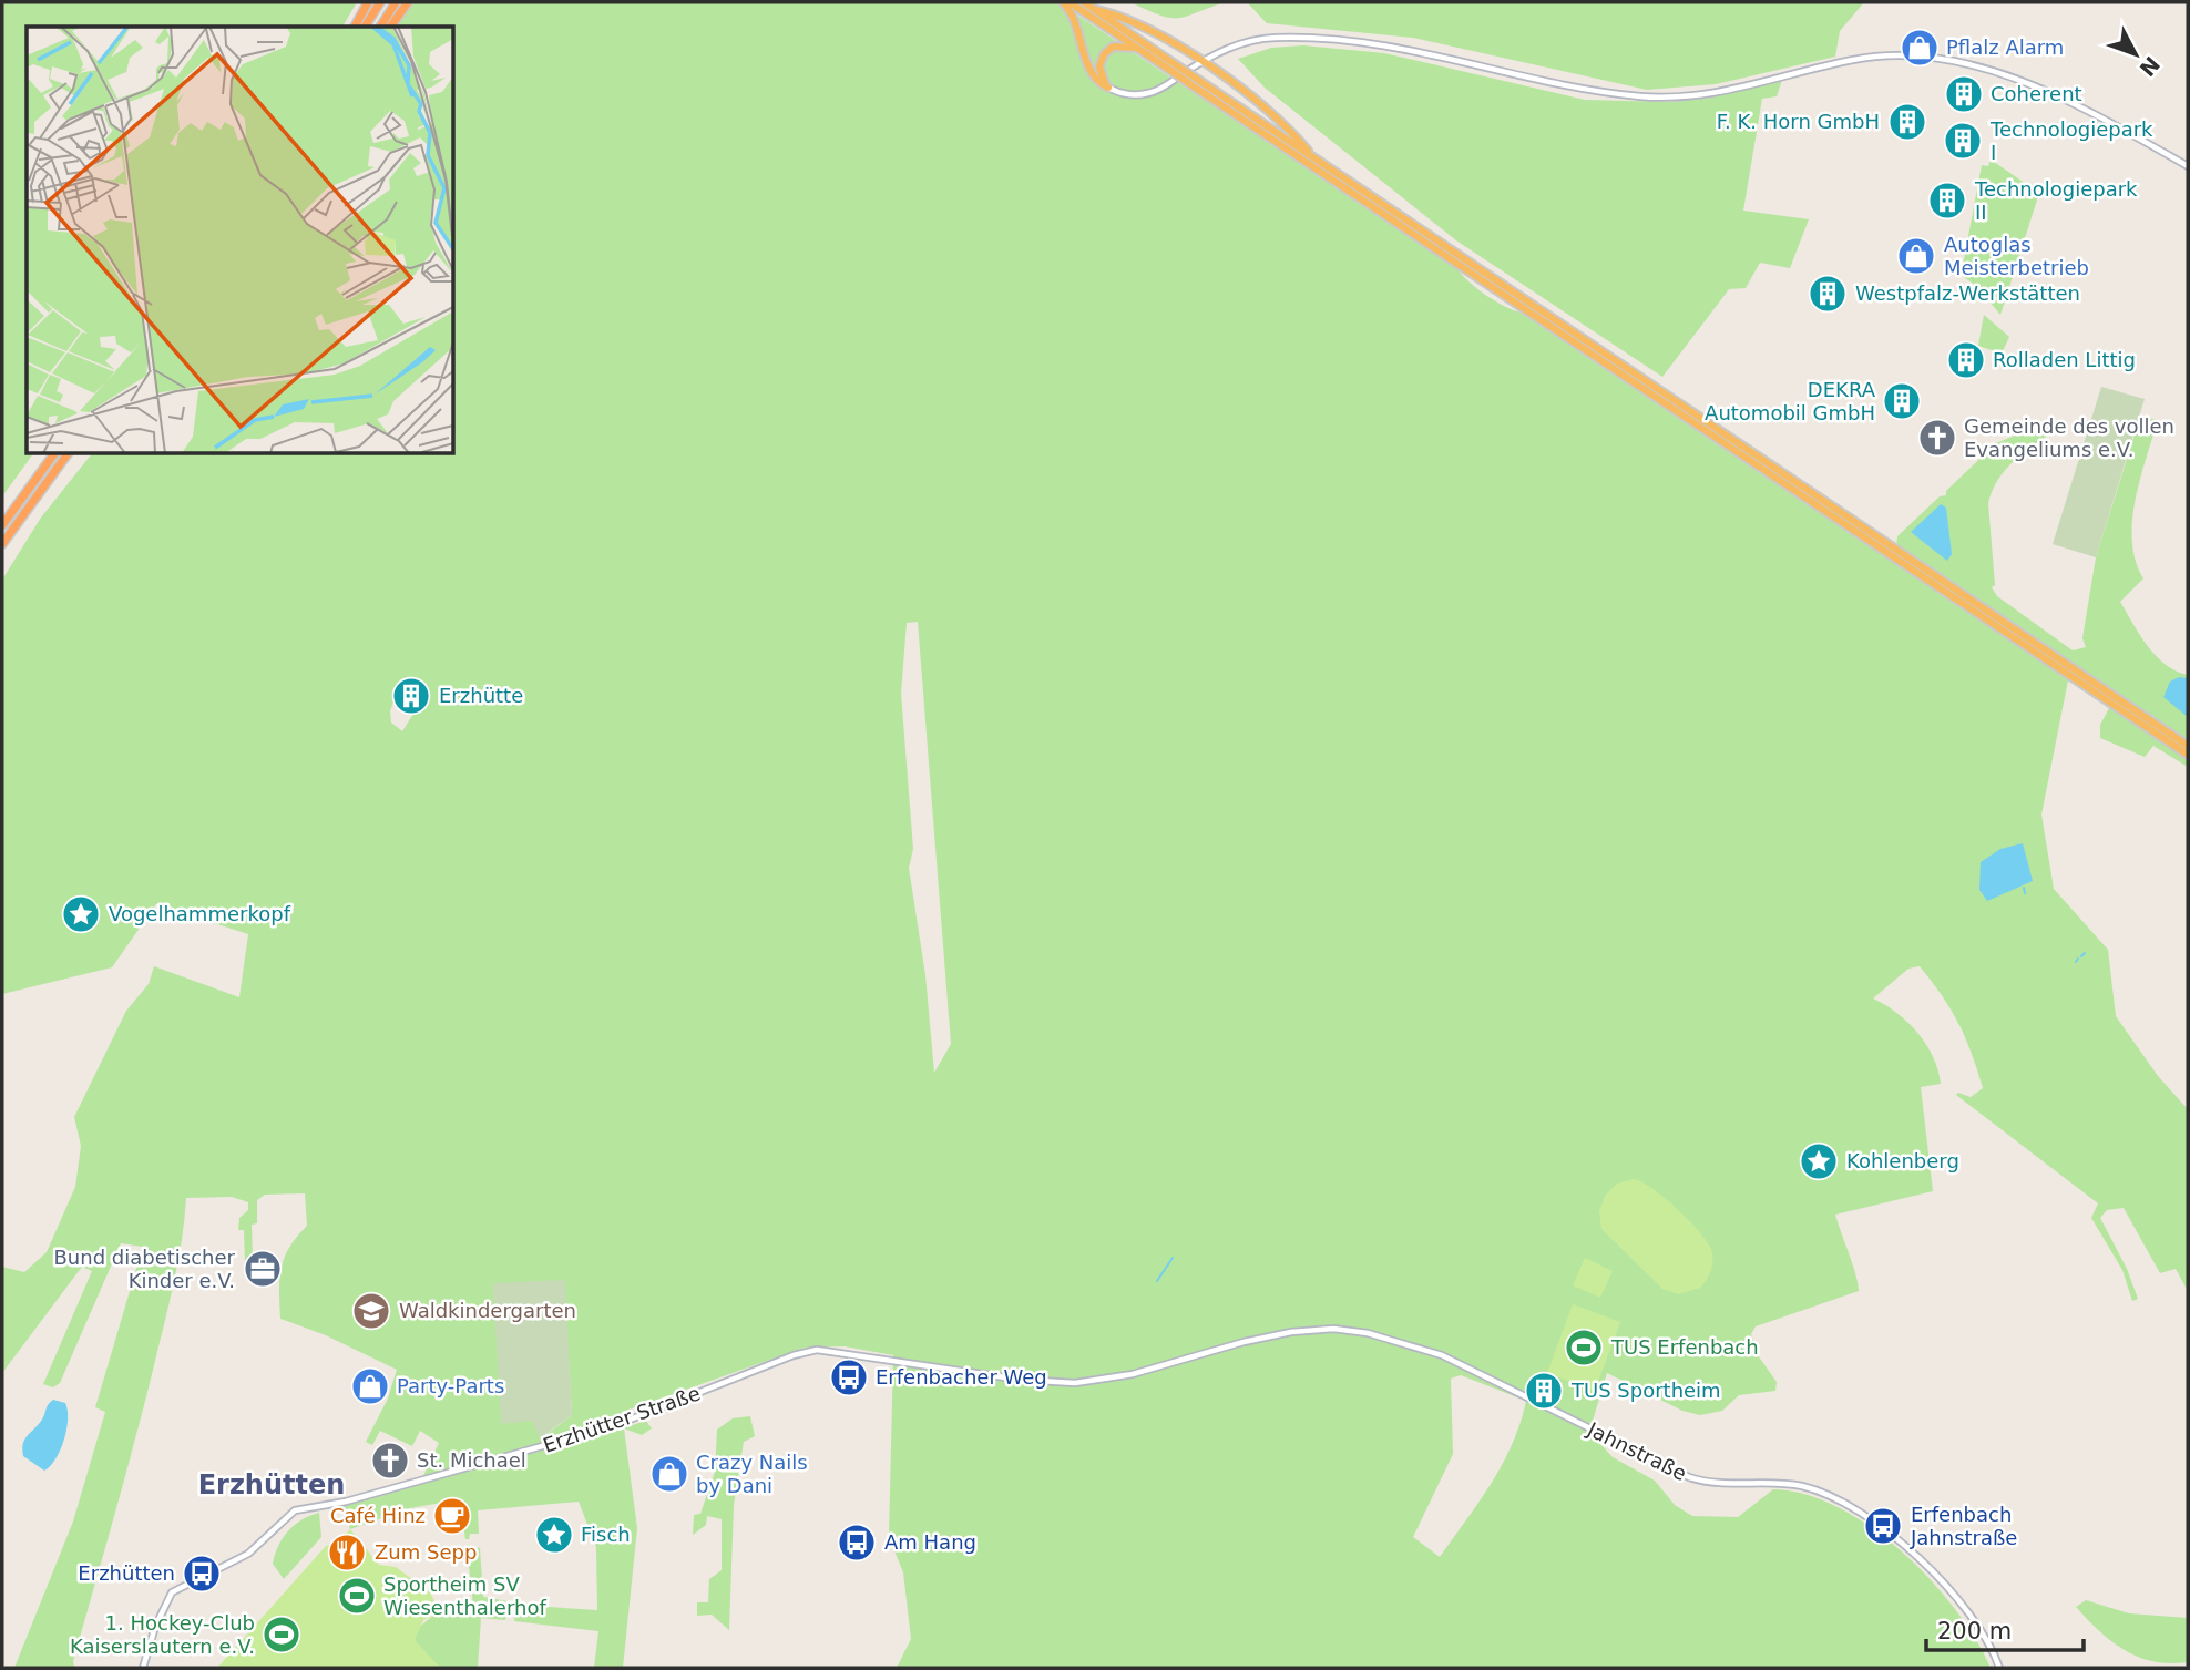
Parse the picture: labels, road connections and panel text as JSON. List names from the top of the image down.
{
  "streets": {
    "street": ["Erzhütter Straße", "Jahnstraße"]
  },
  "crossings": [
    ["Erzhütter Straße", "Jahnstraße"]
  ],
  "districts": ["Erzhütten"],
  "places": {
    "shop": [
      "Pflalz Alarm",
      "Autoglas Meisterbetrieb",
      "Party-Parts",
      "Crazy Nails by Dani"
    ],
    "building": [
      "Coherent",
      "F. K. Horn GmbH",
      "Technologiepark I",
      "Technologiepark II",
      "Westpfalz-Werkstätten",
      "Rolladen Littig",
      "DEKRA Automobil GmbH",
      "Erzhütte",
      "TUS Sportheim"
    ],
    "church": ["Gemeinde des vollen Evangeliums e.V.", "St. Michael"],
    "place": ["Vogelhammerkopf", "Kohlenberg", "Fisch"],
    "office": ["Bund diabetischer Kinder e.V."],
    "school or university": ["Waldkindergarten"],
    "sports": ["TUS Erfenbach", "Sportheim SV Wiesenthalerhof", "1. Hockey-Club Kaiserslautern e.V."],
    "bus stop": [
      "Erfenbacher Weg",
      "Erfenbach Jahnstraße",
      "Am Hang",
      "Erzhütten"
    ],
    "cafe": ["Café Hinz"],
    "restaurant": ["Zum Sepp"]
  },
  "scale_bar": "200 m",
  "north": "bottom right"
}
